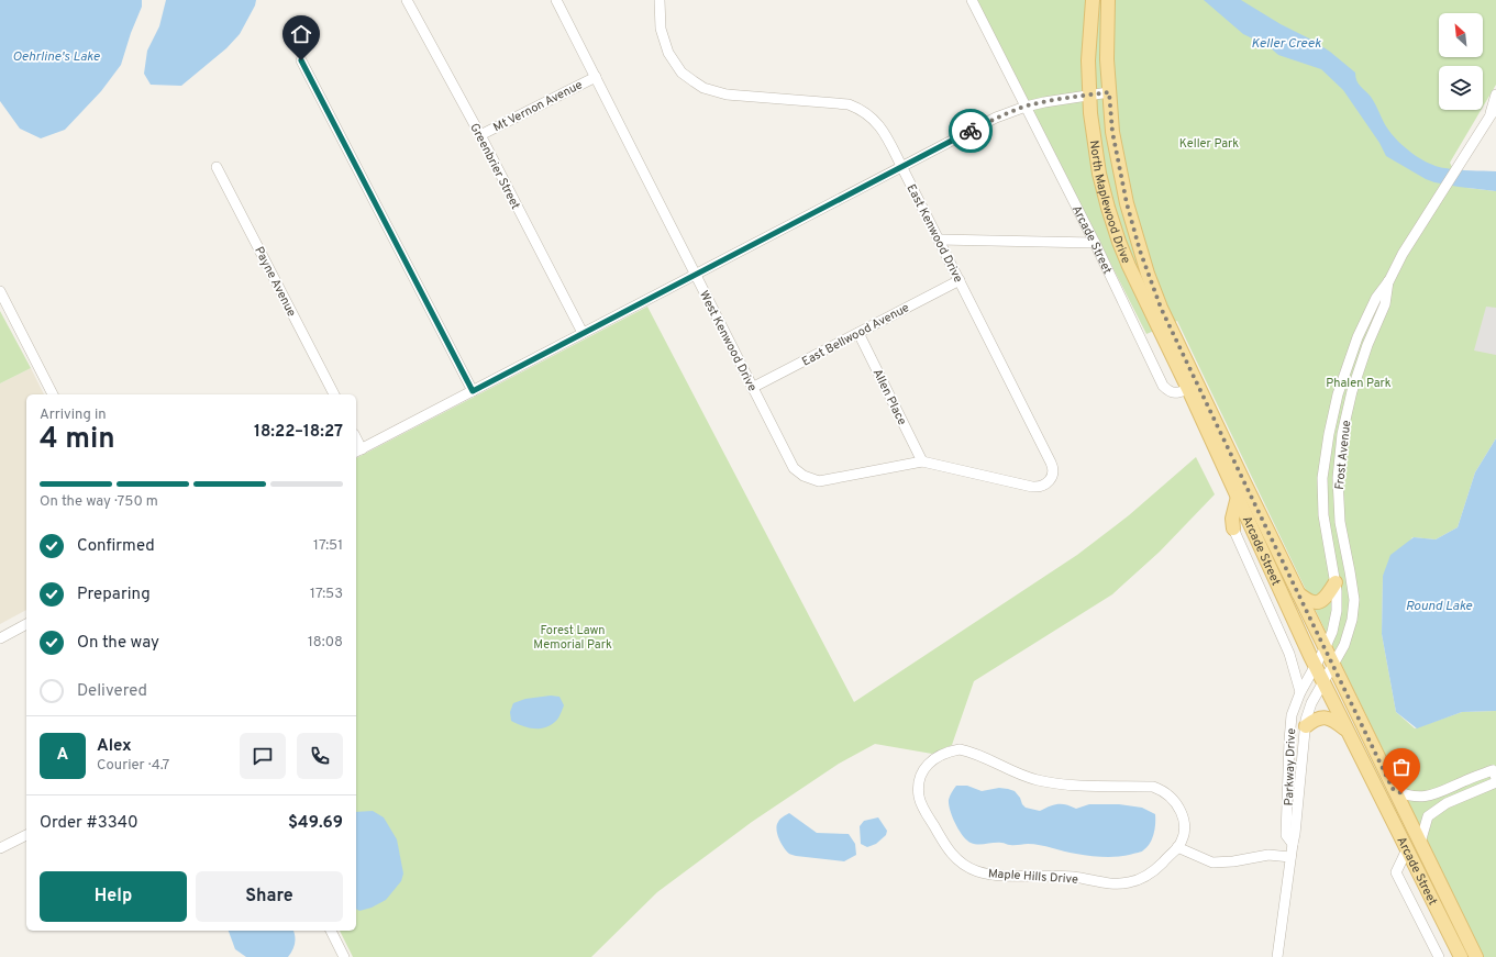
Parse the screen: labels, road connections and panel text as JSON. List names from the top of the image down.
{
  "streets": {
    "main road": ["North Maplewood Drive", "Arcade Street"],
    "street": [
      "Mt Vernon Avenue",
      "Greenbrier Street",
      "East Kenwood Drive",
      "Payne Avenue",
      "East Bellwood Avenue",
      "West Kenwood Drive",
      "Allen Place",
      "Frost Avenue",
      "Parkway Drive",
      "Maple Hills Drive"
    ]
  },
  "crossings": [
    ["Mt Vernon Avenue", "Greenbrier Street"],
    ["Mt Vernon Avenue", "West Kenwood Drive"],
    ["North Maplewood Drive", "Arcade Street"],
    ["East Kenwood Drive", "East Bellwood Avenue"],
    ["East Kenwood Drive", "West Kenwood Drive"],
    ["East Kenwood Drive", "Allen Place"],
    ["Arcade Street", "Frost Avenue"],
    ["Arcade Street", "Parkway Drive"],
    ["East Bellwood Avenue", "West Kenwood Drive"],
    ["East Bellwood Avenue", "Allen Place"],
    ["West Kenwood Drive", "Allen Place"],
    ["Frost Avenue", "Parkway Drive"]
  ],
  "water": ["Keller Creek", "Oehrline's Lake", "Round Lake"],
  "parks": ["Keller Park", "Phalen Park", "Forest Lawn Memorial Park"],
  "north": "top left",
  "page": {
    "heading": ["4 min", "Arriving in", "18:22–18:27"],
    "panel": [
      "Alex",
      "Courier · 4.7",
      "Order #3340",
      "$49.69"
    ],
    "bar": "On the way · 750 m",
    "list": [
      ["Confirmed", "17:51"],
      ["Preparing", "17:53"],
      ["On the way", "18:08"],
      "Delivered"
    ],
    "round": "A",
    "buttons": ["Help", "Share"]
  }
}
